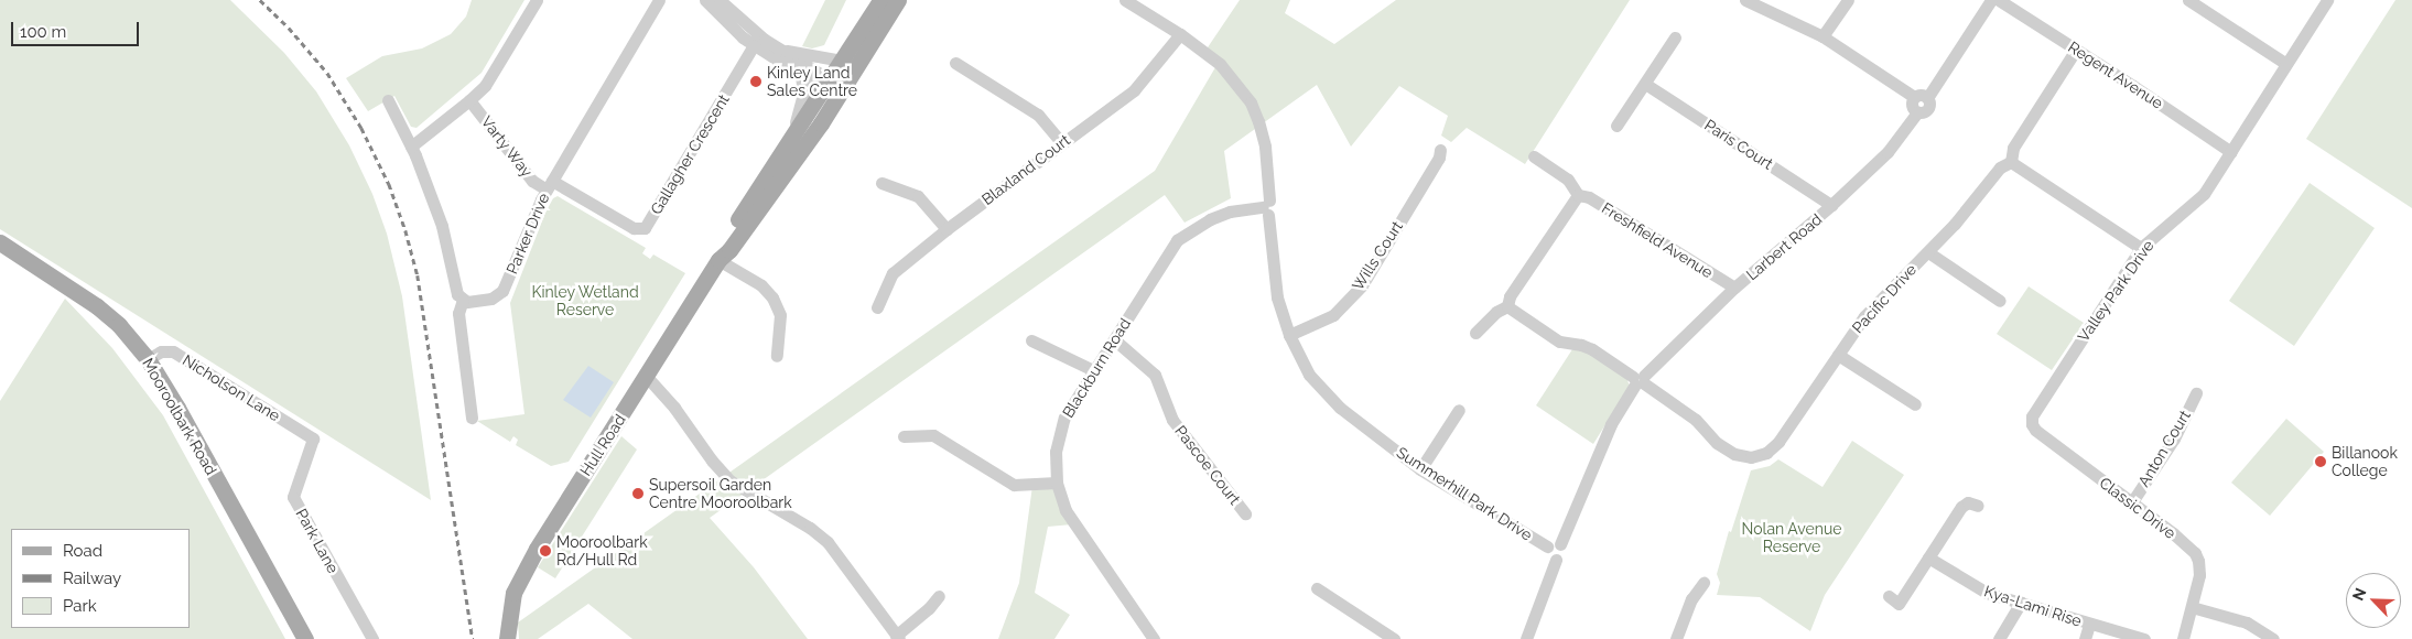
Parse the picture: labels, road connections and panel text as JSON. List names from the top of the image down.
{
  "streets": {
    "main road": ["Mooroolbark Road", "Hull Road"],
    "street": [
      "Regent Avenue",
      "Paris Court",
      "Varty Way",
      "Gallagher Crescent",
      "Blaxland Court",
      "Parker Drive",
      "Freshfield Avenue",
      "Larbert Road",
      "Wills Court",
      "Valley Park Drive",
      "Pacific Drive",
      "Blackburn Road",
      "Nicholson Lane",
      "Anton Court",
      "Pascoe Court",
      "Summerhill Park Drive",
      "Classic Drive",
      "Park Lane",
      "Kya-Lami Rise"
    ]
  },
  "crossings": [
    ["Regent Avenue", "Valley Park Drive"],
    ["Paris Court", "Larbert Road"],
    ["Varty Way", "Gallagher Crescent"],
    ["Varty Way", "Parker Drive"],
    ["Gallagher Crescent", "Parker Drive"],
    ["Blaxland Court", "Summerhill Park Drive"],
    ["Freshfield Avenue", "Larbert Road"],
    ["Larbert Road", "Pacific Drive"],
    ["Larbert Road", "Summerhill Park Drive"],
    ["Wills Court", "Summerhill Park Drive"],
    ["Valley Park Drive", "Classic Drive"],
    ["Blackburn Road", "Pascoe Court"],
    ["Blackburn Road", "Summerhill Park Drive"],
    ["Nicholson Lane", "Mooroolbark Road"],
    ["Nicholson Lane", "Park Lane"],
    ["Anton Court", "Classic Drive"]
  ],
  "parks": ["Kinley Wetland Reserve", "Nolan Avenue Reserve"],
  "places": [
    "Kinley Land Sales Centre",
    "Billanook College",
    "Supersoil Garden Centre Mooroolbark",
    "Mooroolbark Rd/Hull Rd"
  ],
  "legend": ["Road", "Railway", "Park"],
  "scale_bar": "100 m",
  "north": "top left"
}
